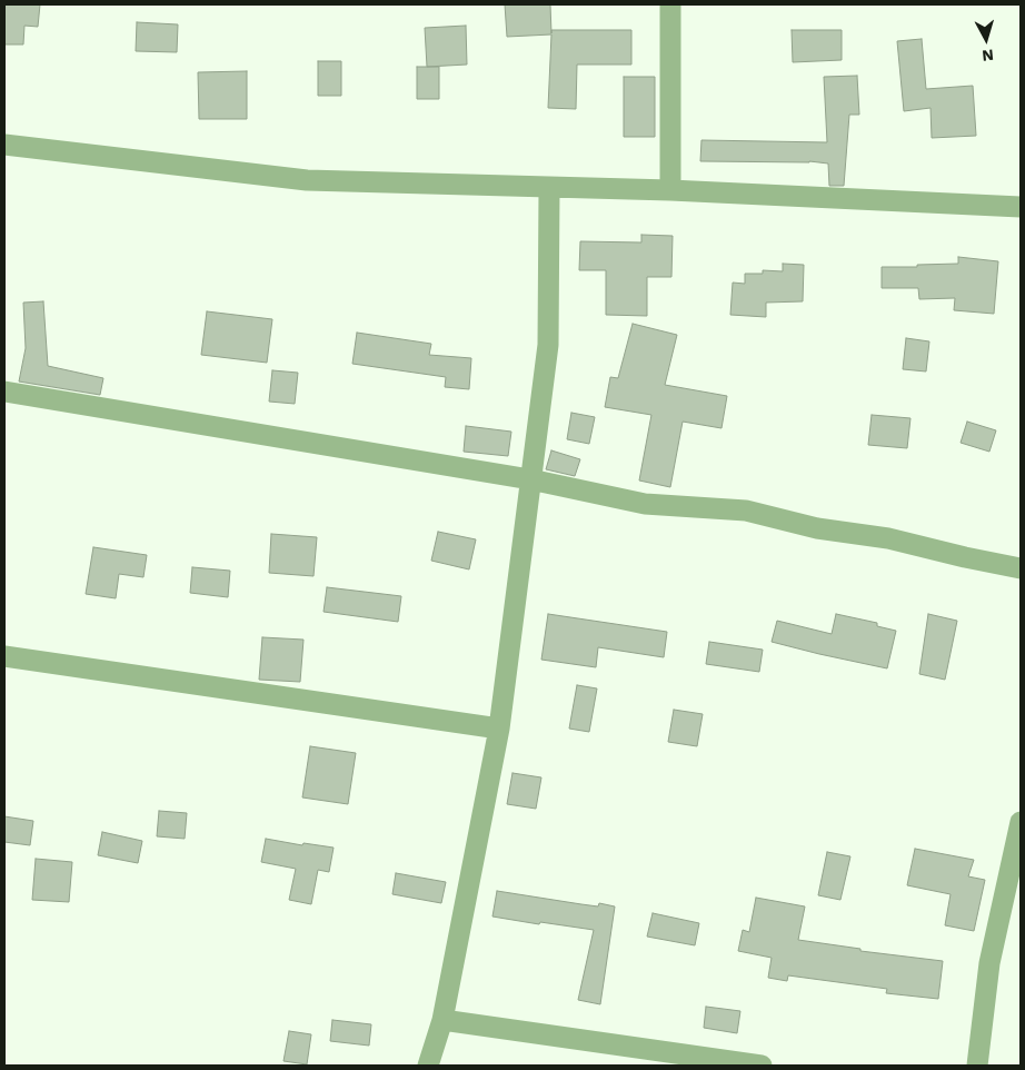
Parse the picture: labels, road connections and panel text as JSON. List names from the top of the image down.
{
  "north": "bottom"
}
